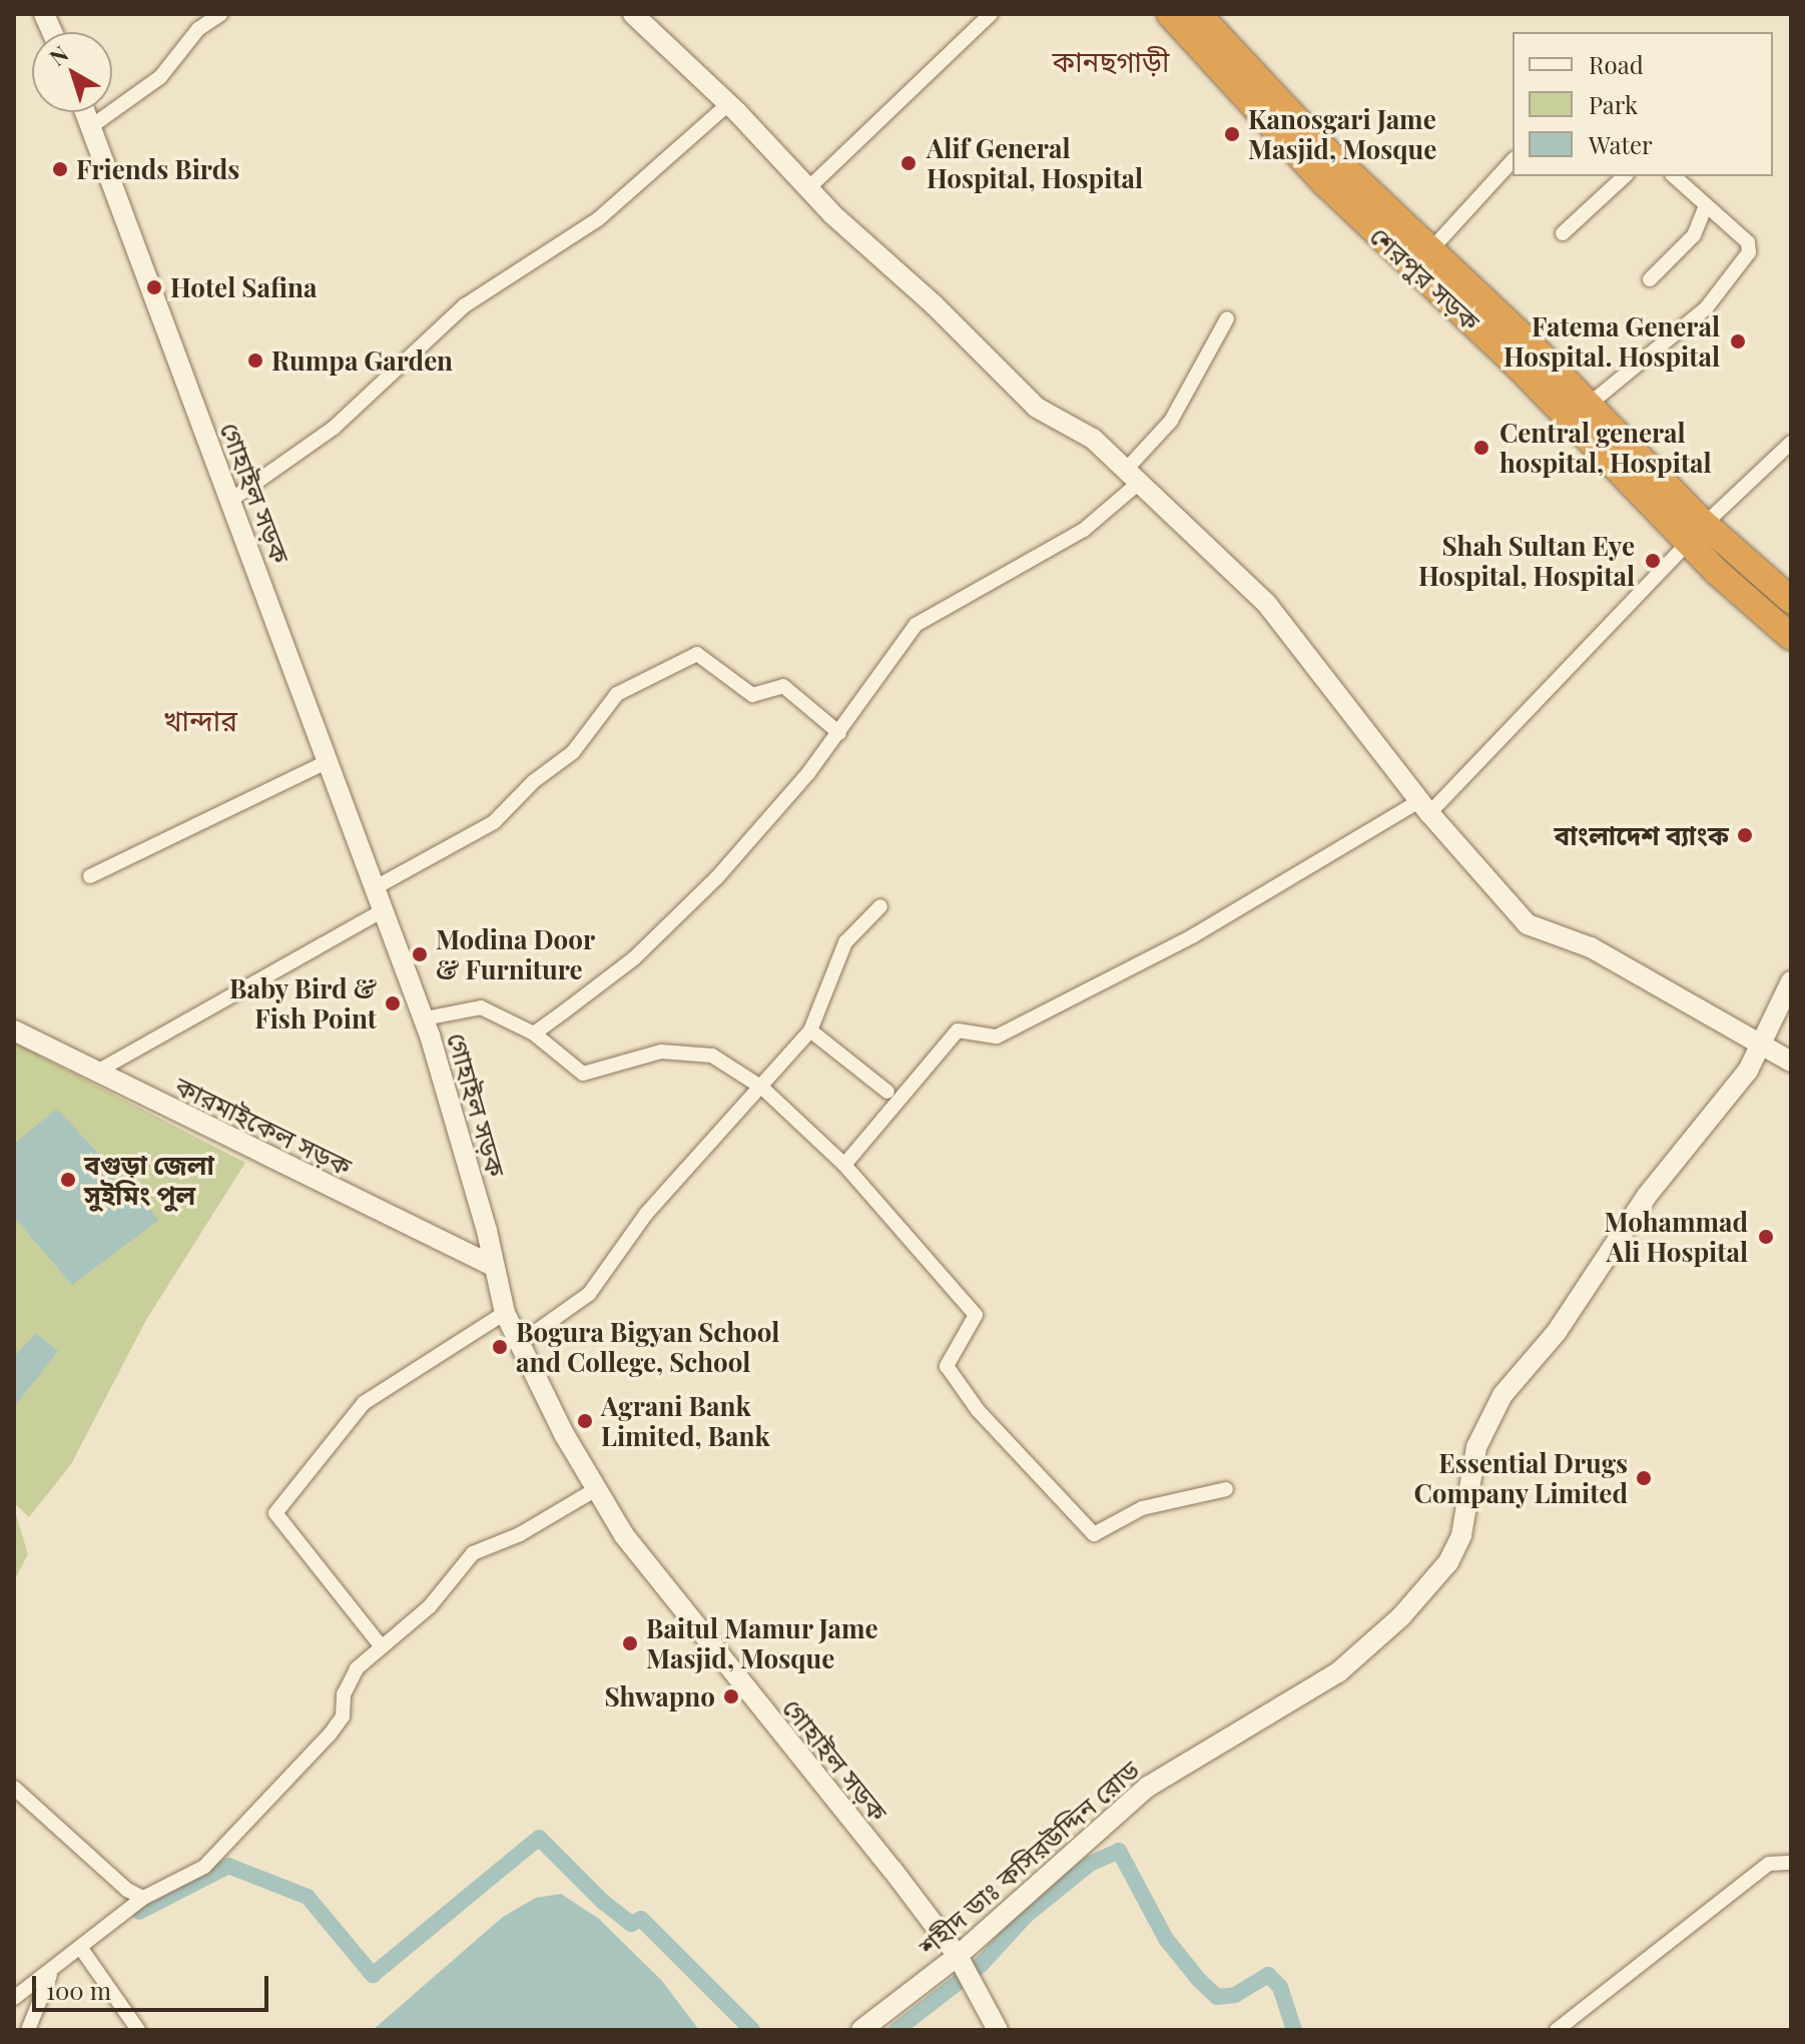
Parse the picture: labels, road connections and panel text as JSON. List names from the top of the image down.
{
  "streets": {
    "highway": ["শেরপুর সড়ক"],
    "street": ["গোহাইল সড়ক", "কারমাইকেল সড়ক", "শহীদ ডাঃ কসিরউদ্দিন রোড"]
  },
  "crossings": [
    ["গোহাইল সড়ক", "কারমাইকেল সড়ক"],
    ["গোহাইল সড়ক", "শহীদ ডাঃ কসিরউদ্দিন রোড"]
  ],
  "districts": ["কানছগাড়ী", "খান্দার"],
  "places": [
    "Kanosgari Jame Masjid, Mosque",
    "Alif General Hospital, Hospital",
    "Friends Birds",
    "Hotel Safina",
    "Fatema General Hospital. Hospital",
    "Rumpa Garden",
    "Central general hospital, Hospital",
    "Shah Sultan Eye Hospital, Hospital",
    "বাংলাদেশ ব্যাংক",
    "Modina Door & Furniture",
    "Baby Bird & Fish Point",
    "বগুড়া জেলা সুইমিং পুল",
    "Mohammad Ali Hospital",
    "Bogura Bigyan School and College, School",
    "Agrani Bank Limited, Bank",
    "Essential Drugs Company Limited",
    "Baitul Mamur Jame Masjid, Mosque",
    "Shwapno"
  ],
  "legend": ["Road", "Park", "Water"],
  "scale_bar": "100 m",
  "north": "top left"
}
